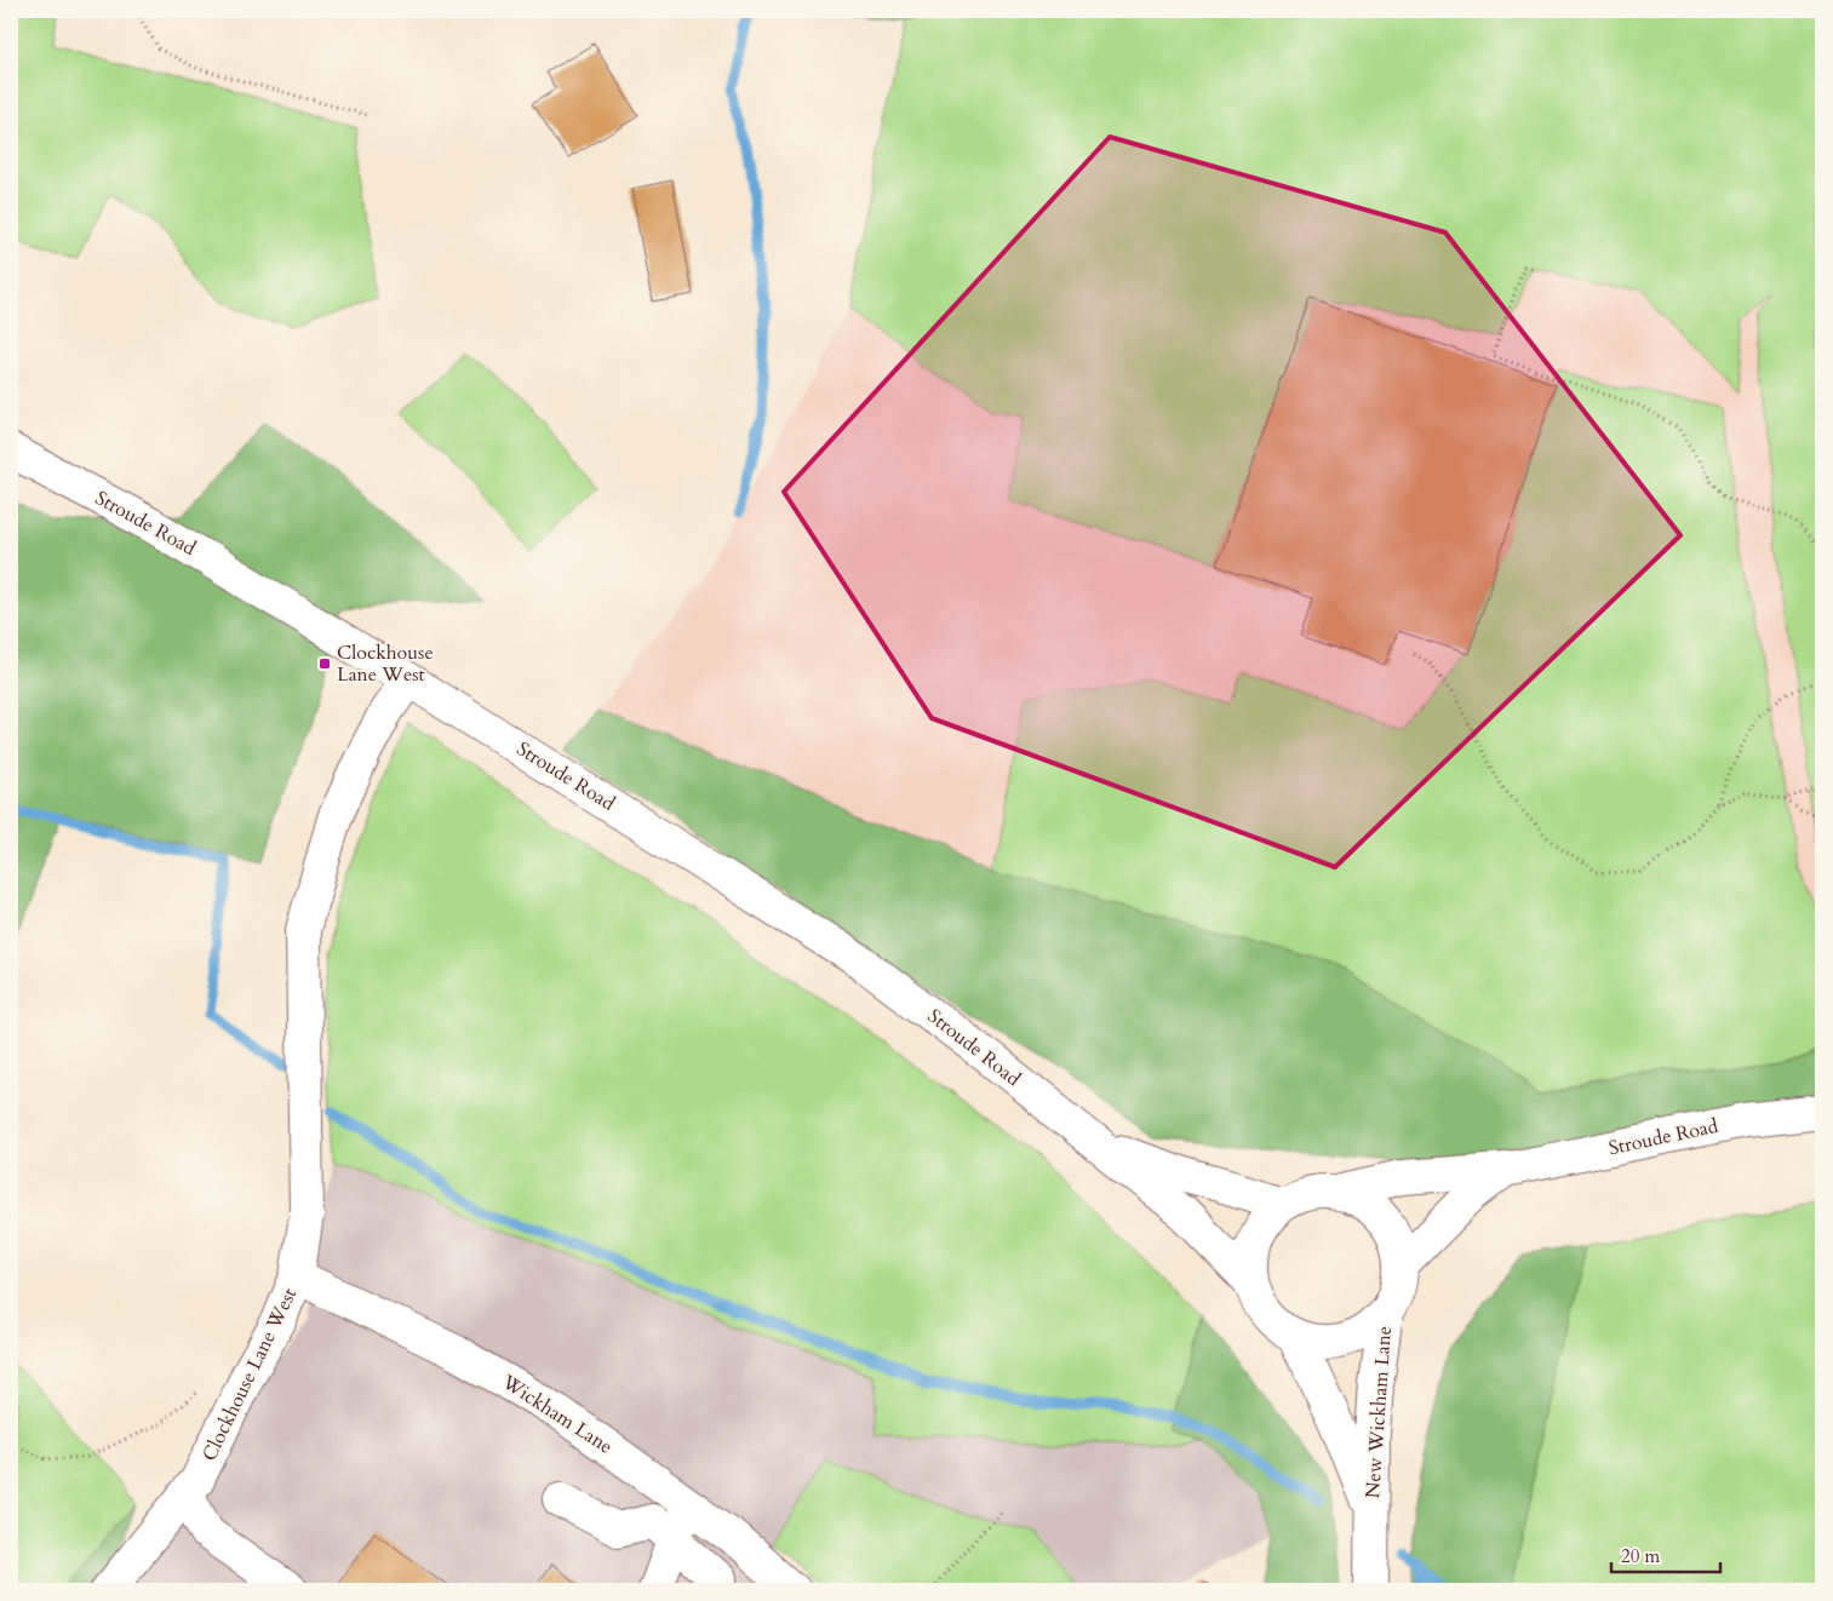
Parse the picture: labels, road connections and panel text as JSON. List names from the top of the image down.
{
  "streets": {
    "street": [
      "Stroude Road",
      "Clockhouse Lane West",
      "New Wickham Lane",
      "Wickham Lane"
    ]
  },
  "crossings": [
    ["Stroude Road", "Clockhouse Lane West"],
    ["Stroude Road", "New Wickham Lane"],
    ["Clockhouse Lane West", "Wickham Lane"]
  ],
  "places": {
    "transit": ["Clockhouse Lane West"]
  },
  "scale_bar": "20 m"
}
